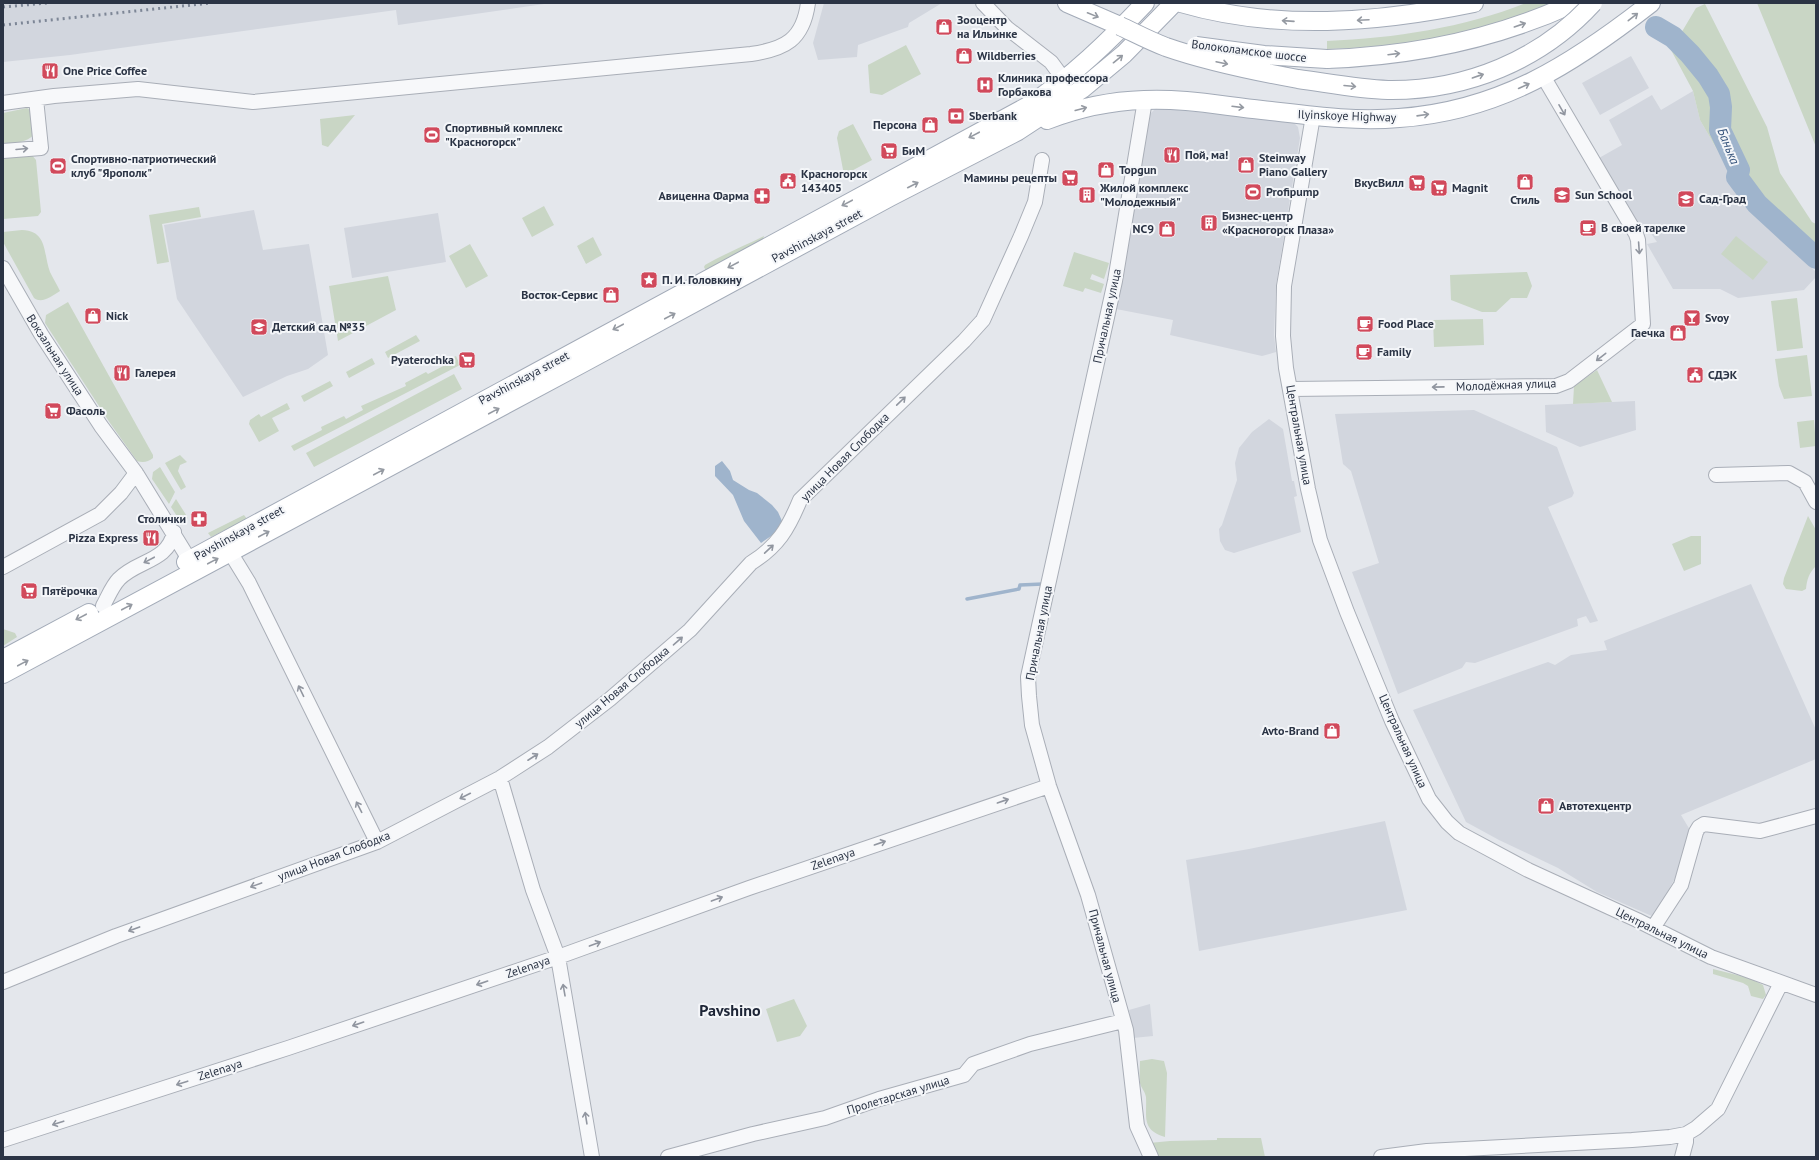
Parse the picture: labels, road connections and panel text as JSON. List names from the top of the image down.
{
  "streets": {
    "main road": ["Волоколамское шоссе", "Ilyinskoye Highway", "Pavshinskaya street"],
    "street": [
      "Причальная улица",
      "Вокзальная улица",
      "Молодёжная улица",
      "Центральная улица",
      "улица Новая Слободка",
      "Zelenaya",
      "Пролетарская улица"
    ]
  },
  "crossings": [
    ["Ilyinskoye Highway", "Pavshinskaya street"],
    ["Ilyinskoye Highway", "Причальная улица"],
    ["Ilyinskoye Highway", "Молодёжная улица"],
    ["Ilyinskoye Highway", "Центральная улица"],
    ["Pavshinskaya street", "Вокзальная улица"],
    ["Причальная улица", "Zelenaya"],
    ["Причальная улица", "Пролетарская улица"],
    ["Молодёжная улица", "Центральная улица"]
  ],
  "districts": ["Pavshino"],
  "water": ["Банька"],
  "places": {
    "shop": [
      "Зооцентр на Ильинке",
      "Wildberries",
      "Персона",
      "Steinway Piano Gallery",
      "Topgun",
      "Стиль",
      "NC9",
      "Восток-Сервис",
      "Nick",
      "Гаечка",
      "Avto-Brand",
      "Автотехцентр"
    ],
    "restaurant": [
      "One Price Coffee",
      "Пой, ма!",
      "Галерея",
      "Pizza Express"
    ],
    "hospital": ["Клиника профессора Горбакова"],
    "bank": ["Sberbank"],
    "sports": ["Спортивный комплекс \"Красногорск\"", "Спортивно-патриотический клуб \"Ярополк\"", "Profipump"],
    "supermarket": [
      "БиМ",
      "Мамины рецепты",
      "ВкусВилл",
      "Magnit",
      "Pyaterochka",
      "Фасоль",
      "Пятёрочка"
    ],
    "public building": ["Красногорск 143405", "СДЭК"],
    "building": ["Жилой комплекс \"Молодежный\"", "Бизнес-центр «Красногорск Плаза»"],
    "school or university": ["Sun School", "Сад-Град", "Детский сад №35"],
    "pharmacy": ["Авиценна Фарма", "Столички"],
    "cafe": ["В своей тарелке", "Food Place", "Family"],
    "place": ["П. И. Головкину"],
    "bar": ["Svoy"]
  }
}
